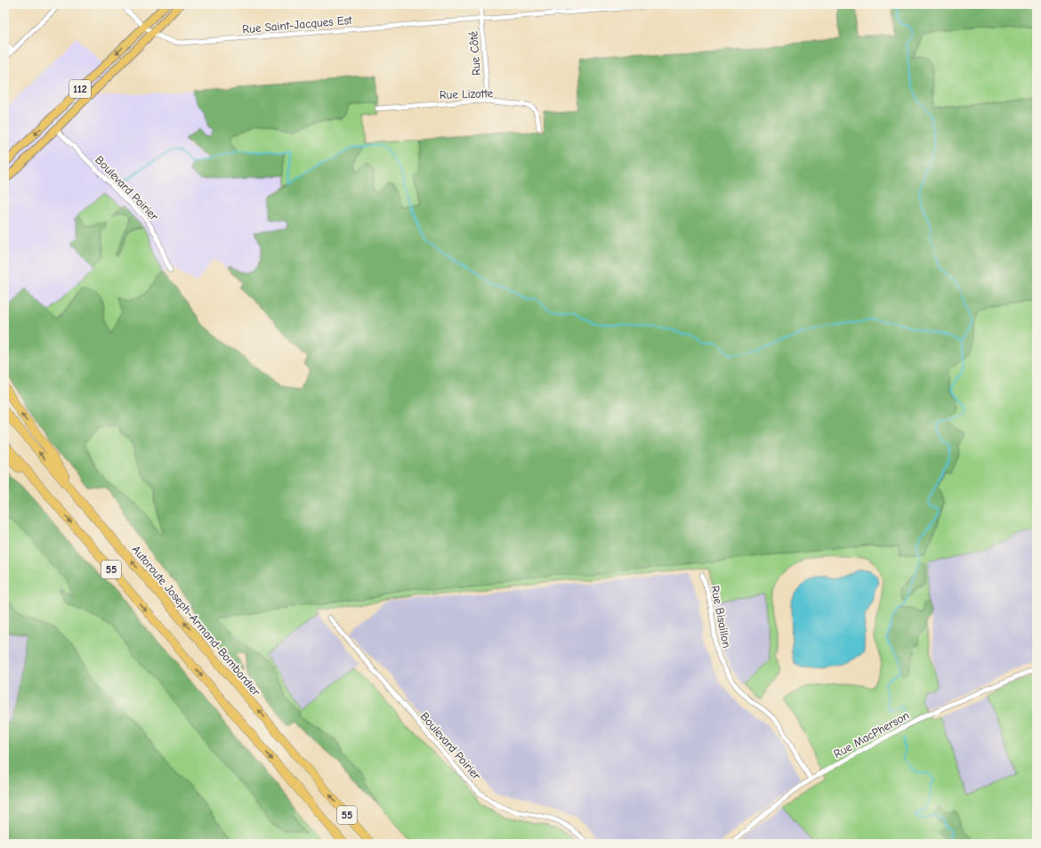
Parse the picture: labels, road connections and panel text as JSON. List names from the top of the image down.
{
  "streets": {
    "highway": ["55", "Autoroute Joseph-Armand-Bombardier"],
    "main road": ["112"],
    "street": [
      "Rue Saint-Jacques Est",
      "Rue Côté",
      "Rue Lizotte",
      "Boulevard Poirier",
      "Rue Bisaillon",
      "Rue MacPherson"
    ]
  },
  "crossings": [
    ["Rue Saint-Jacques Est", "Rue Côté"],
    ["Rue Saint-Jacques Est", "112"],
    ["Rue Côté", "Rue Lizotte"],
    ["112", "Boulevard Poirier"],
    ["Rue Bisaillon", "Rue MacPherson"]
  ]
}
